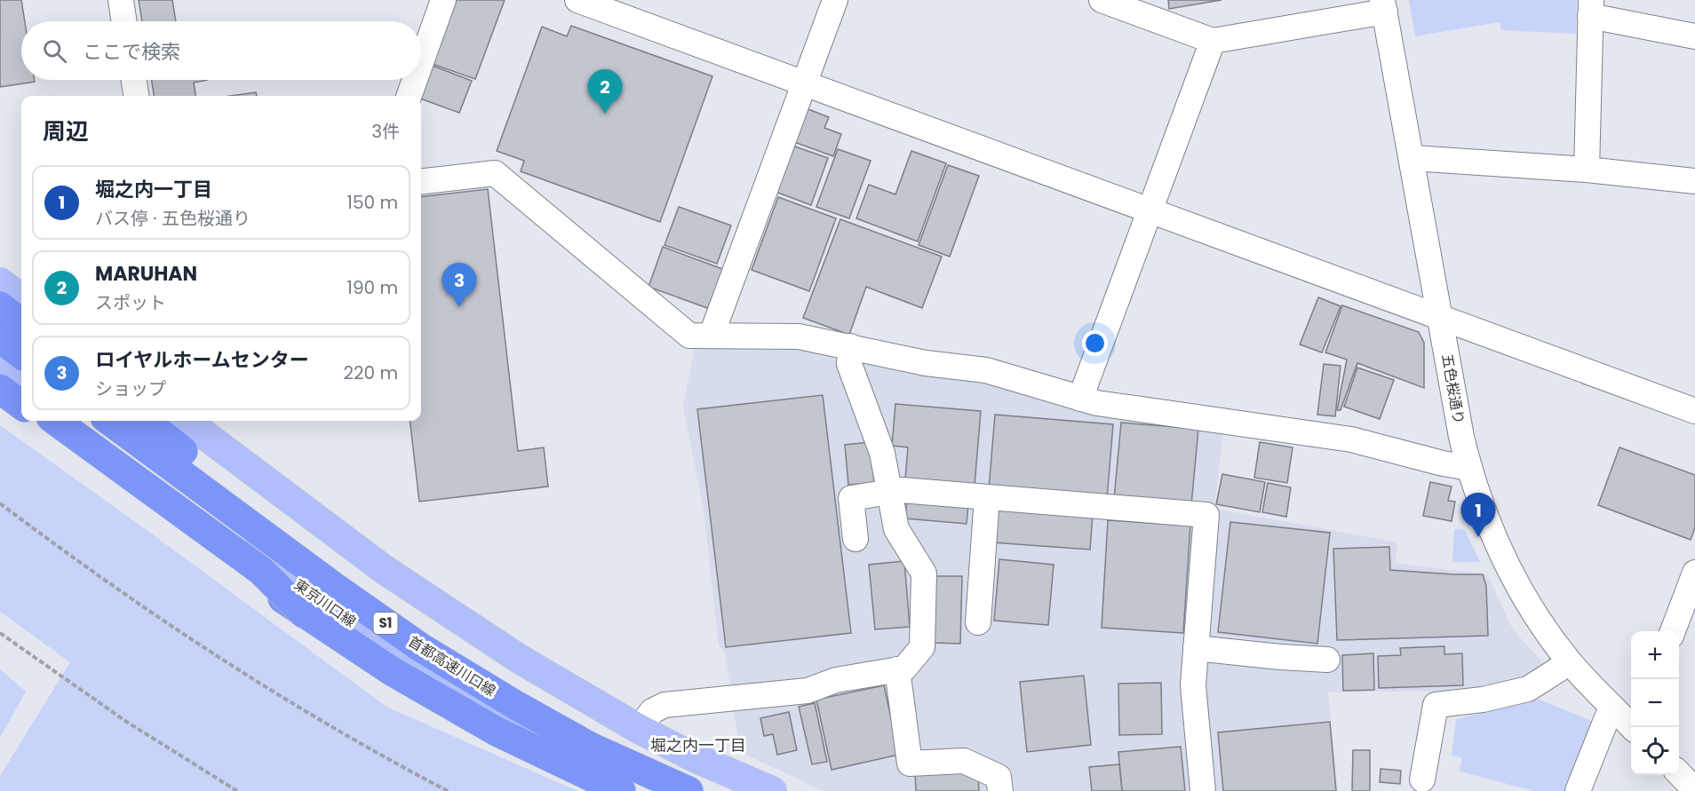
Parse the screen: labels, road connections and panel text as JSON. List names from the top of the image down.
{
  "streets": {
    "highway": ["S1", "首都高速川口線"],
    "main road": ["東京川口線"],
    "street": ["五色桜通り"]
  },
  "districts": ["堀之内一丁目"],
  "page": {
    "search": "ここで検索",
    "pins": ["2", "3", "1"],
    "heading": ["周辺", "3件"],
    "list": [
      {
        "mark": "1",
        "name": "堀之内一丁目",
        "note": "バス停 · 五色桜通り",
        "value": "150 m"
      },
      {
        "mark": "2",
        "name": "MARUHAN",
        "note": "スポット",
        "value": "190 m"
      },
      {
        "mark": "3",
        "name": "ロイヤルホームセンター",
        "note": "ショップ",
        "value": "220 m"
      }
    ],
    "map_buttons": ["+", "−"]
  }
}
